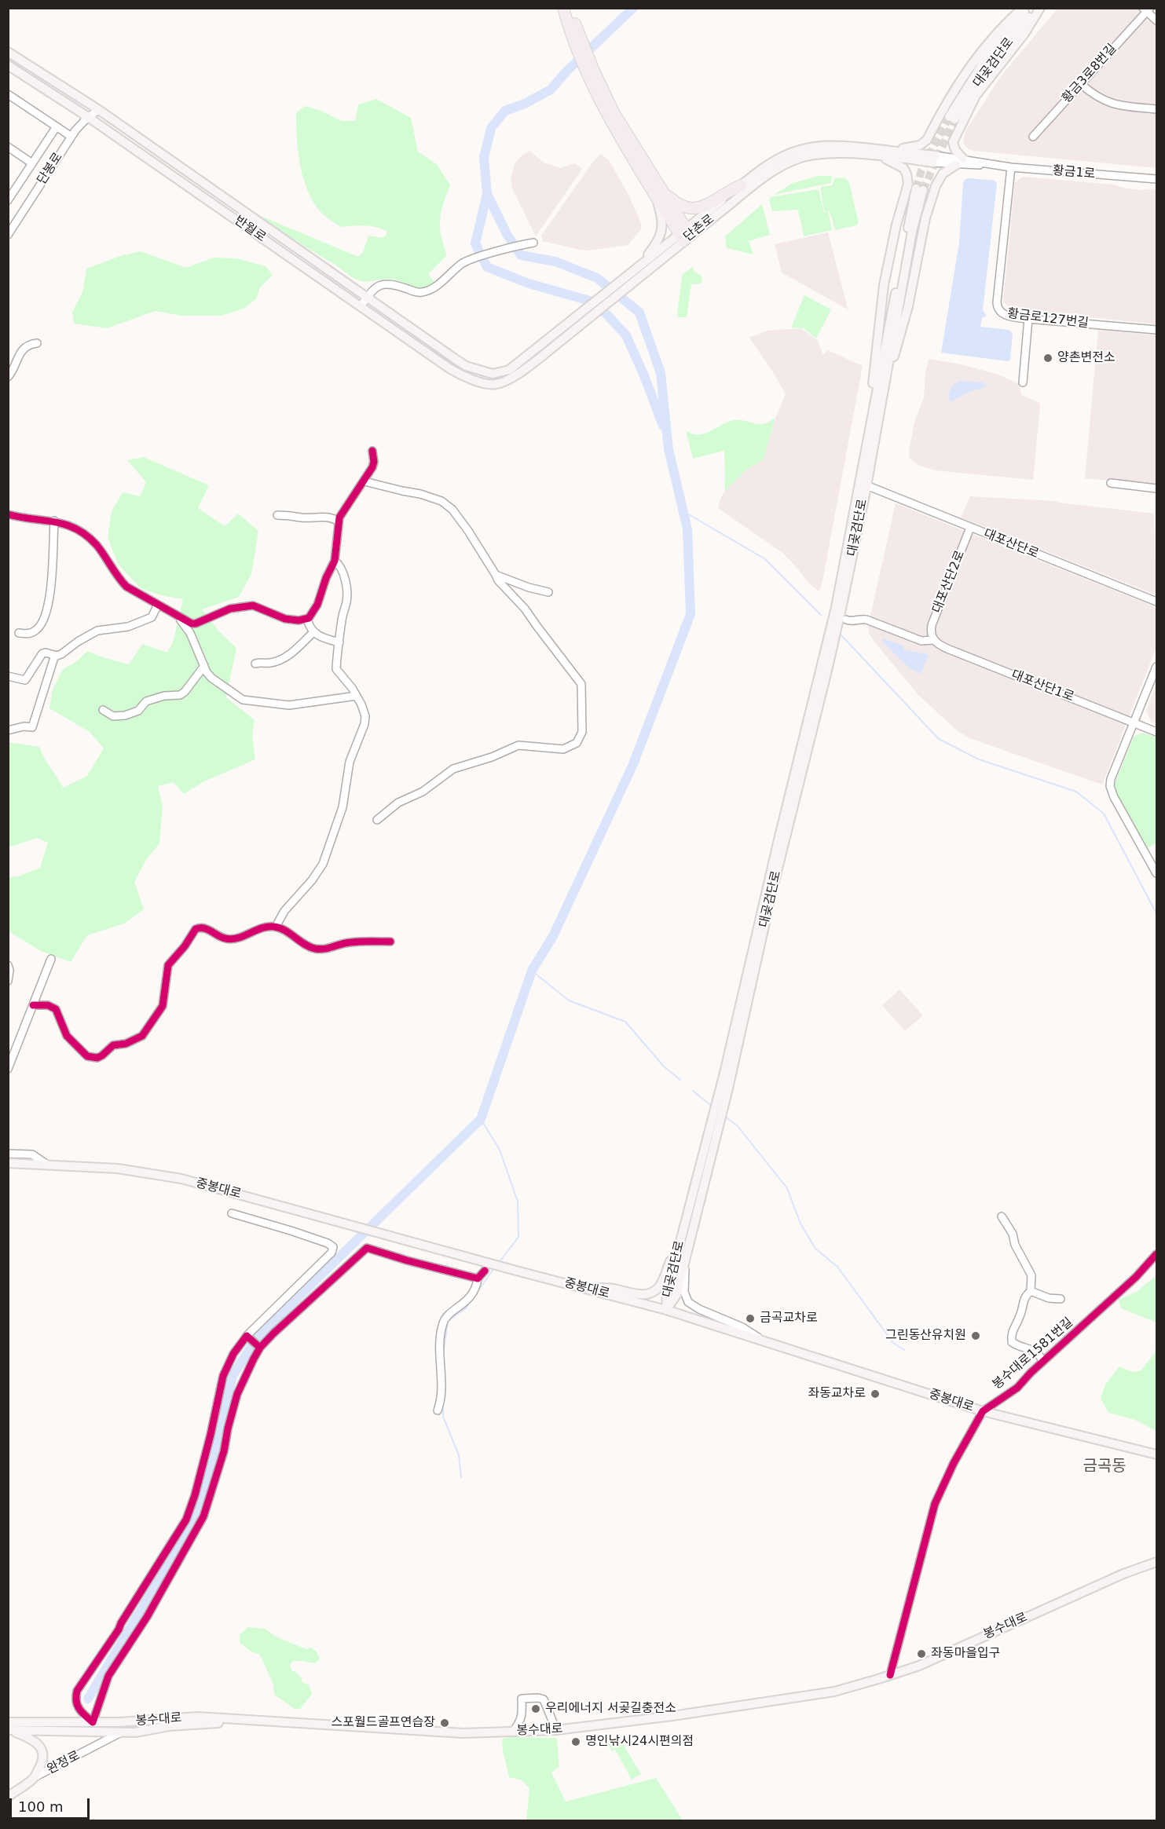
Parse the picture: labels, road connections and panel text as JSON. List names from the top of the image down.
{
  "streets": {
    "main road": [
      "대곶검단로",
      "단촌로",
      "반월로",
      "중봉대로",
      "봉수대로",
      "완정로"
    ],
    "street": [
      "황금3로8번길",
      "단봉로",
      "황금1로",
      "황금로127번길",
      "대포산단로",
      "대포산단2로",
      "대포산단1로",
      "봉수대로1581번길"
    ]
  },
  "crossings": [
    ["대곶검단로", "대포산단로"],
    ["대곶검단로", "중봉대로"],
    ["단봉로", "반월로"],
    ["황금1로", "단촌로"],
    ["황금1로", "황금로127번길"],
    ["단촌로", "반월로"],
    ["대포산단로", "대포산단2로"],
    ["대포산단2로", "대포산단1로"],
    ["중봉대로", "봉수대로1581번길"],
    ["봉수대로1581번길", "봉수대로"],
    ["봉수대로", "완정로"]
  ],
  "districts": ["금곡동"],
  "places": [
    "양촌변전소",
    "금곡교차로",
    "그린동산유치원",
    "좌동교차로",
    "좌동마을입구",
    "우리에너지 서곶길충전소",
    "스포월드골프연습장",
    "명인낚시24시편의점"
  ],
  "scale_bar": "100 m"
}
